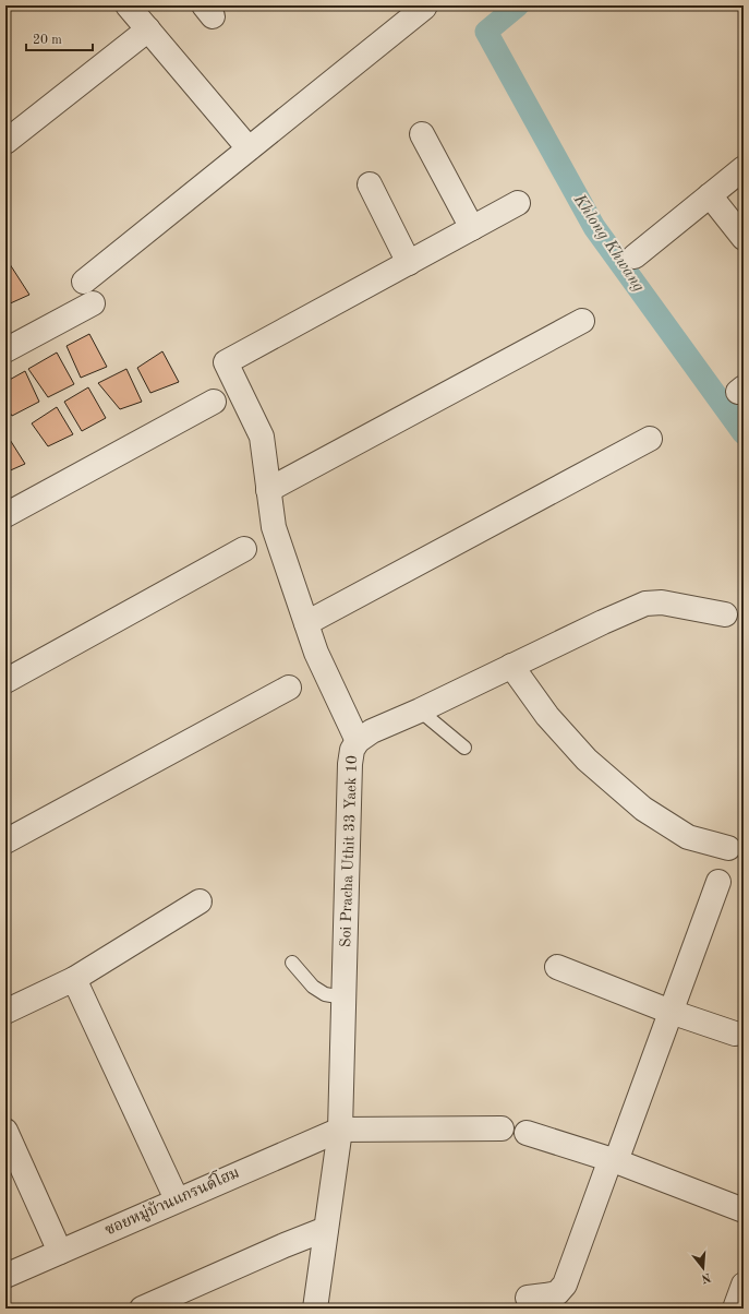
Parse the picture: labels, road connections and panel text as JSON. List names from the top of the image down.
{
  "streets": {
    "street": ["Soi Pracha Uthit 33 Yaek 10", "ซอยหมู่บ้านแกรนด์โฮม"]
  },
  "crossings": [
    ["Soi Pracha Uthit 33 Yaek 10", "ซอยหมู่บ้านแกรนด์โฮม"]
  ],
  "water": ["Khlong Khwang"],
  "scale_bar": "20 m",
  "north": "bottom"
}
